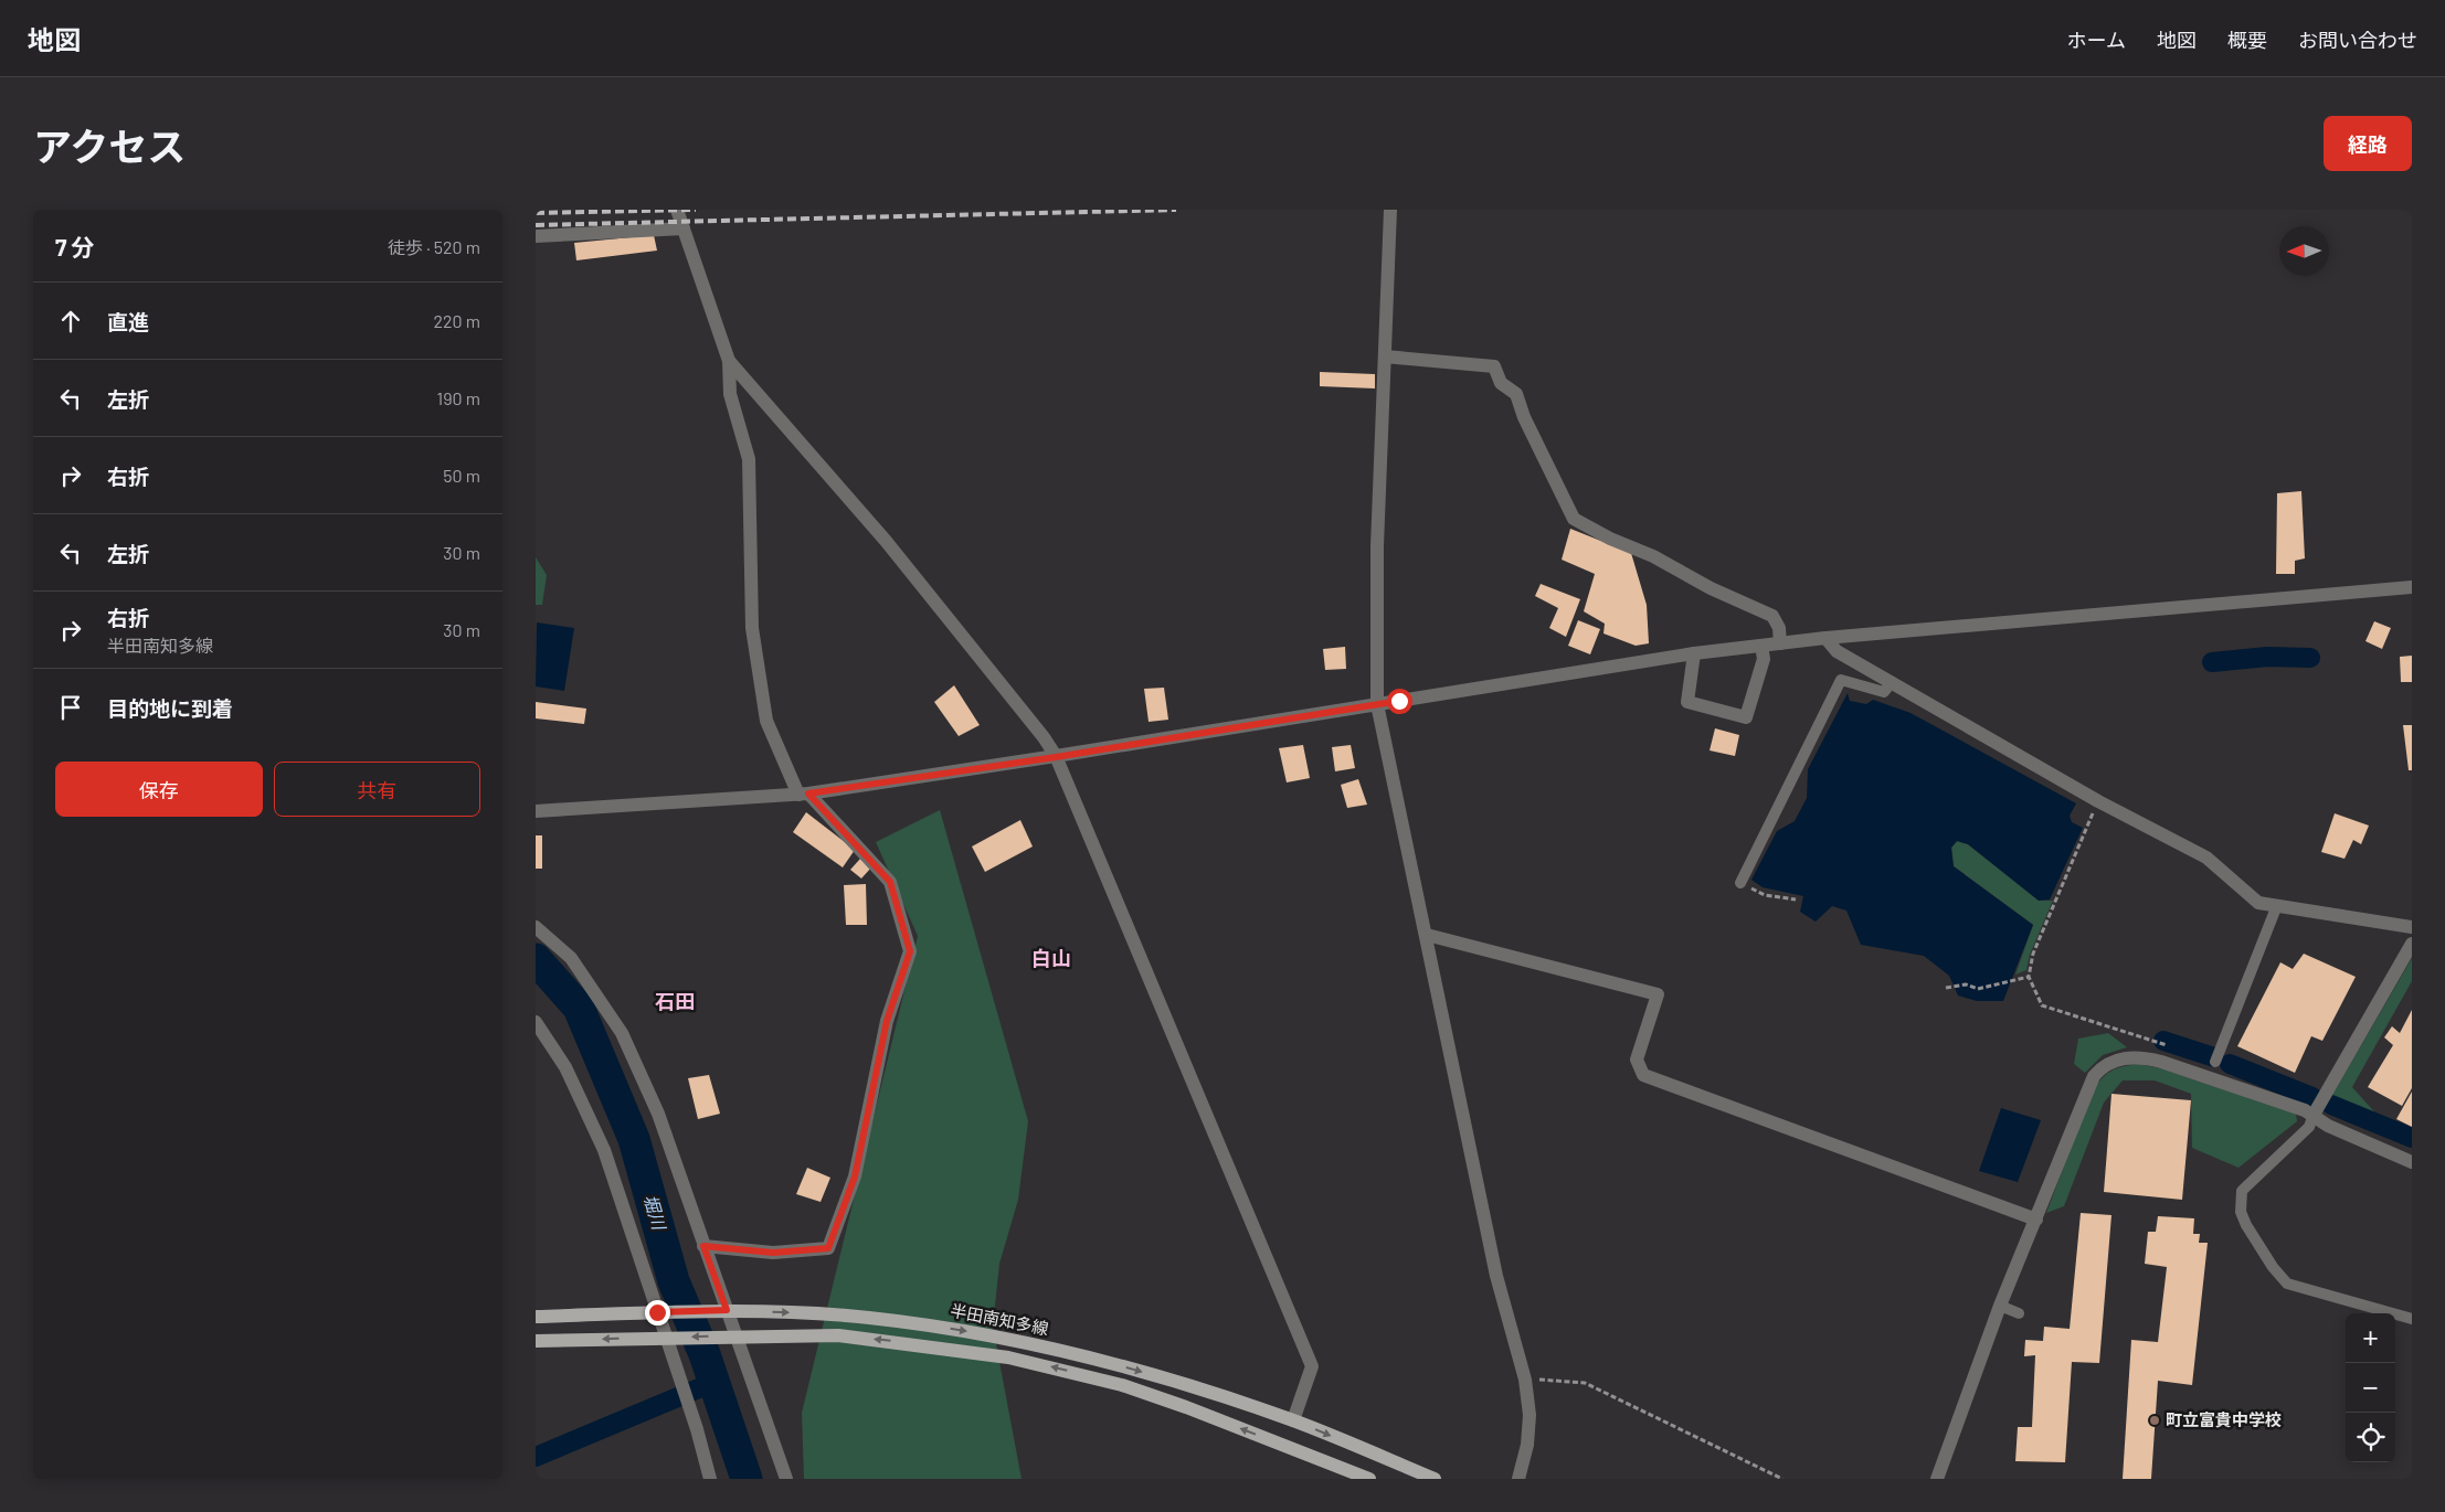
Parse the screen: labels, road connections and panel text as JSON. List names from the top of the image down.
{
  "streets": {
    "main road": ["半田南知多線"]
  },
  "districts": ["白山", "石田"],
  "water": ["堀川"],
  "places": ["町立富貴中学校"],
  "north": "left",
  "page": {
    "header": "地図",
    "nav": [
      "ホーム",
      "地図",
      "概要",
      "お問い合わせ"
    ],
    "title": "アクセス",
    "buttons": [
      "経路",
      ["保存", "共有"]
    ],
    "heading": ["7 分", "徒歩 · 520 m"],
    "list": [
      ["直進", "220 m"],
      ["左折", "190 m"],
      ["右折", "50 m"],
      ["左折", "30 m"],
      ["右折", "半田南知多線", "30 m"],
      "目的地に到着"
    ],
    "map_buttons": ["+", "−"]
  }
}
